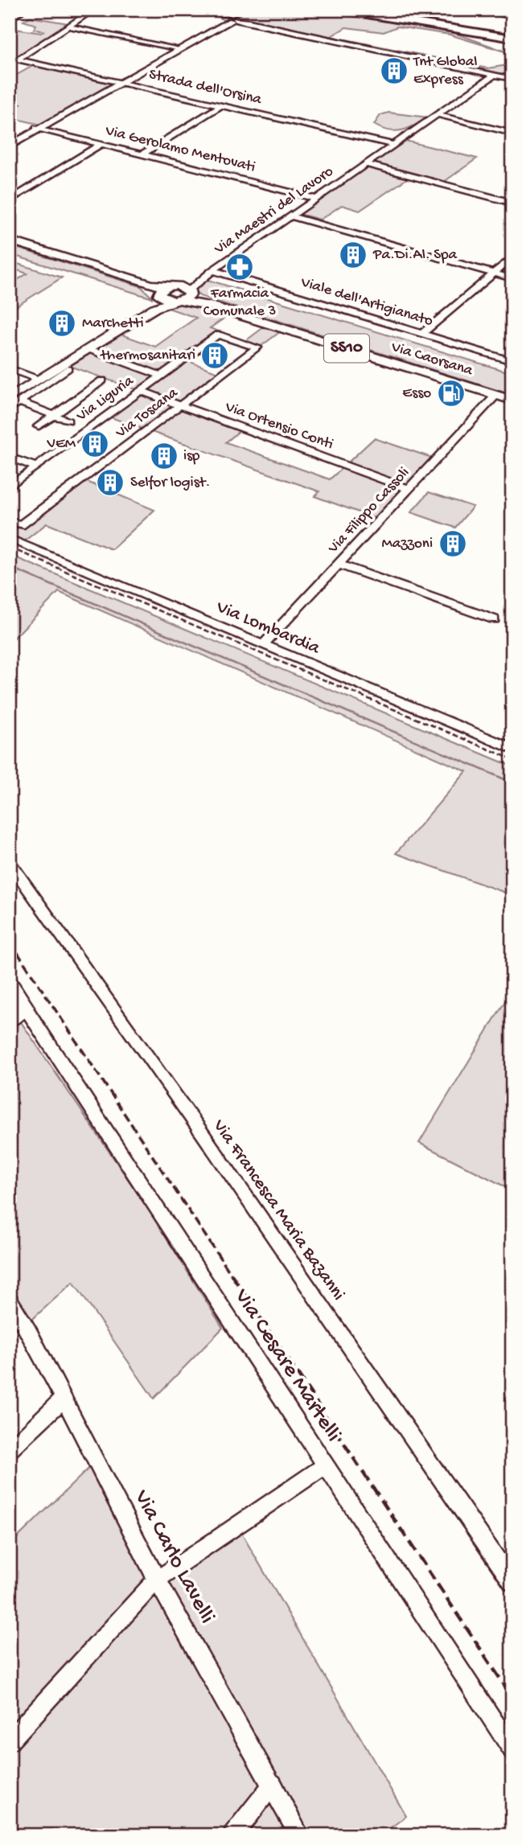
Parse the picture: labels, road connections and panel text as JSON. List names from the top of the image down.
{
  "streets": {
    "main road": ["SS10", "Via Caorsana"],
    "street": [
      "Strada dell'Orsina",
      "Via Gerolamo Mentovati",
      "Via Maestri del Lavoro",
      "Viale dell'Artigianato",
      "Via Liguria",
      "Via Toscana",
      "Via Ortensio Conti",
      "Via Filippo Cassoli",
      "Via Lombardia",
      "Via Francesca Maria Bazanni",
      "Via Cesare Martelli",
      "Via Carlo Lavelli"
    ]
  },
  "crossings": [
    ["Strada dell'Orsina", "Via Maestri del Lavoro"],
    ["Via Gerolamo Mentovati", "Via Maestri del Lavoro"],
    ["Via Maestri del Lavoro", "Viale dell'Artigianato"],
    ["Via Maestri del Lavoro", "SS10"],
    ["Via Maestri del Lavoro", "Via Caorsana"],
    ["SS10", "Via Caorsana"],
    ["Via Caorsana", "Via Filippo Cassoli"],
    ["Via Liguria", "Via Toscana"],
    ["Via Liguria", "Via Ortensio Conti"],
    ["Via Toscana", "Via Ortensio Conti"],
    ["Via Ortensio Conti", "Via Filippo Cassoli"],
    ["Via Filippo Cassoli", "Via Lombardia"]
  ],
  "places": {
    "building": [
      "Tnt Global Express",
      "Pa.Di.Al. Spa",
      "Marchetti",
      "thermosanitari",
      "VEM",
      "isp",
      "Selfor logist.",
      "Mazzoni"
    ],
    "pharmacy": ["Farmacia Comunale 3"],
    "fuel station": ["Esso"]
  }
}
